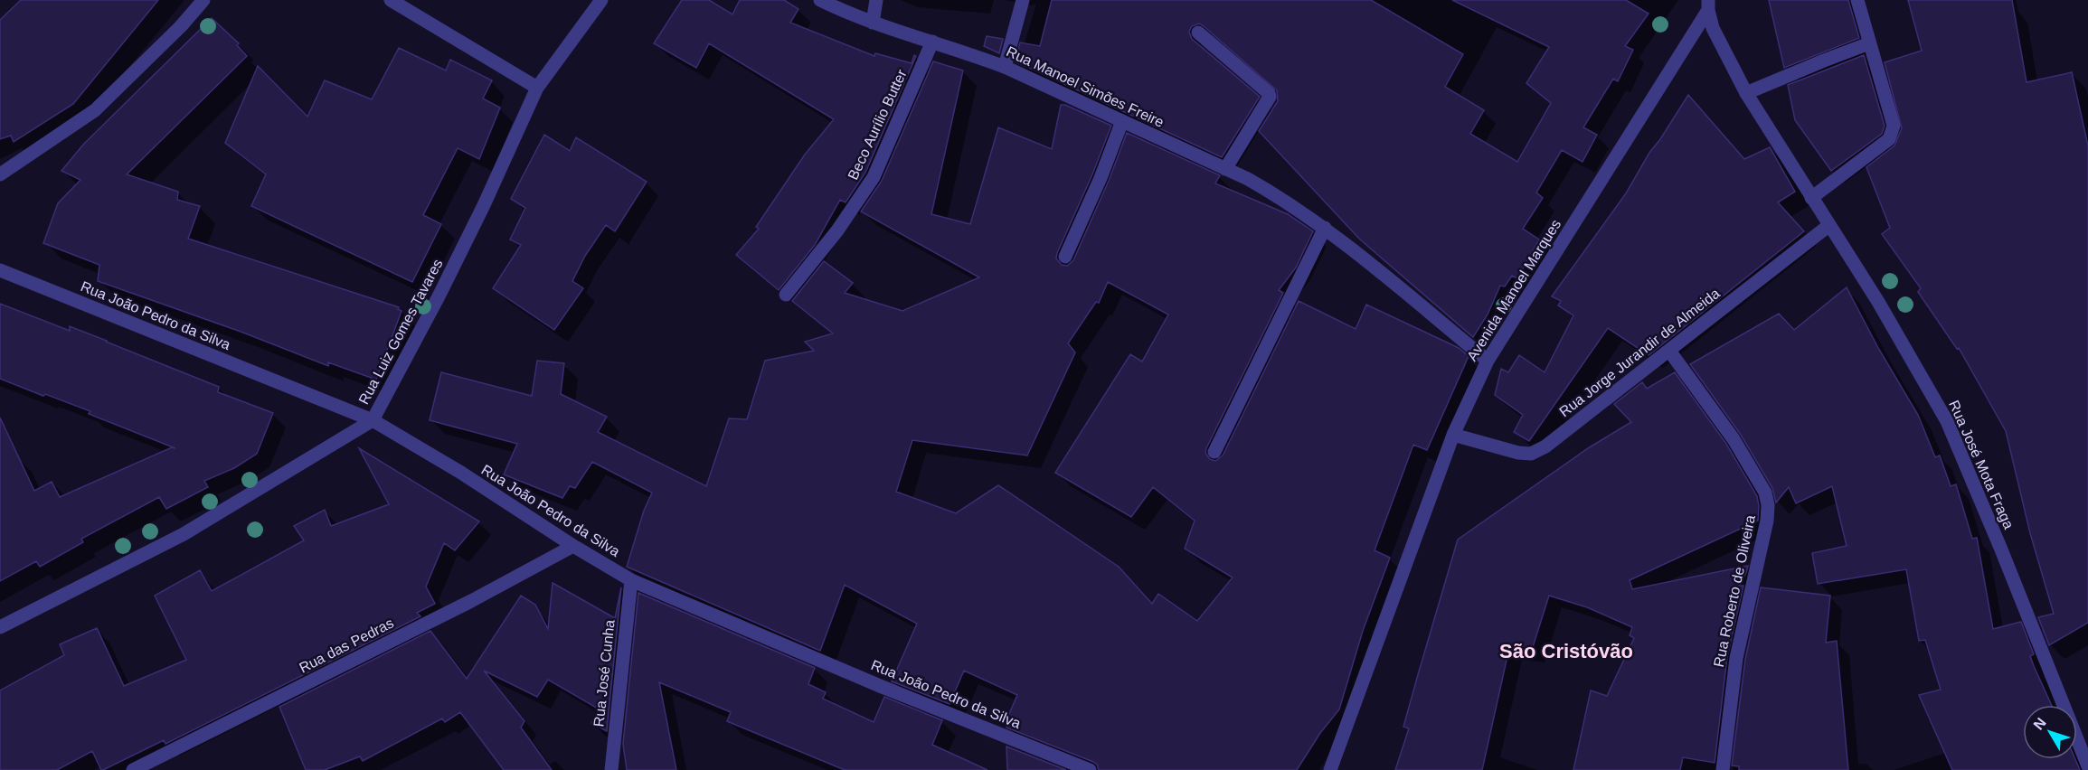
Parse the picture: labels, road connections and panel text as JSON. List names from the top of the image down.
{
  "streets": {
    "street": [
      "Rua Manoel Simões Freire",
      "Beco Aurílio Butter",
      "Avenida Manoel Marques",
      "Rua João Pedro da Silva",
      "Rua Luiz Gomes Tavares",
      "Rua Jorge Jurandir de Almeida",
      "Rua José Mota Fraga",
      "Rua Roberto de Oliveira",
      "Rua das Pedras",
      "Rua José Cunha"
    ]
  },
  "crossings": [
    ["Rua Manoel Simões Freire", "Beco Aurílio Butter"],
    ["Rua Manoel Simões Freire", "Avenida Manoel Marques"],
    ["Avenida Manoel Marques", "Rua Jorge Jurandir de Almeida"],
    ["Rua João Pedro da Silva", "Rua Luiz Gomes Tavares"],
    ["Rua João Pedro da Silva", "Rua das Pedras"],
    ["Rua João Pedro da Silva", "Rua José Cunha"],
    ["Rua Jorge Jurandir de Almeida", "Rua José Mota Fraga"],
    ["Rua Jorge Jurandir de Almeida", "Rua Roberto de Oliveira"]
  ],
  "districts": ["São Cristóvão"],
  "north": "top left"
}
